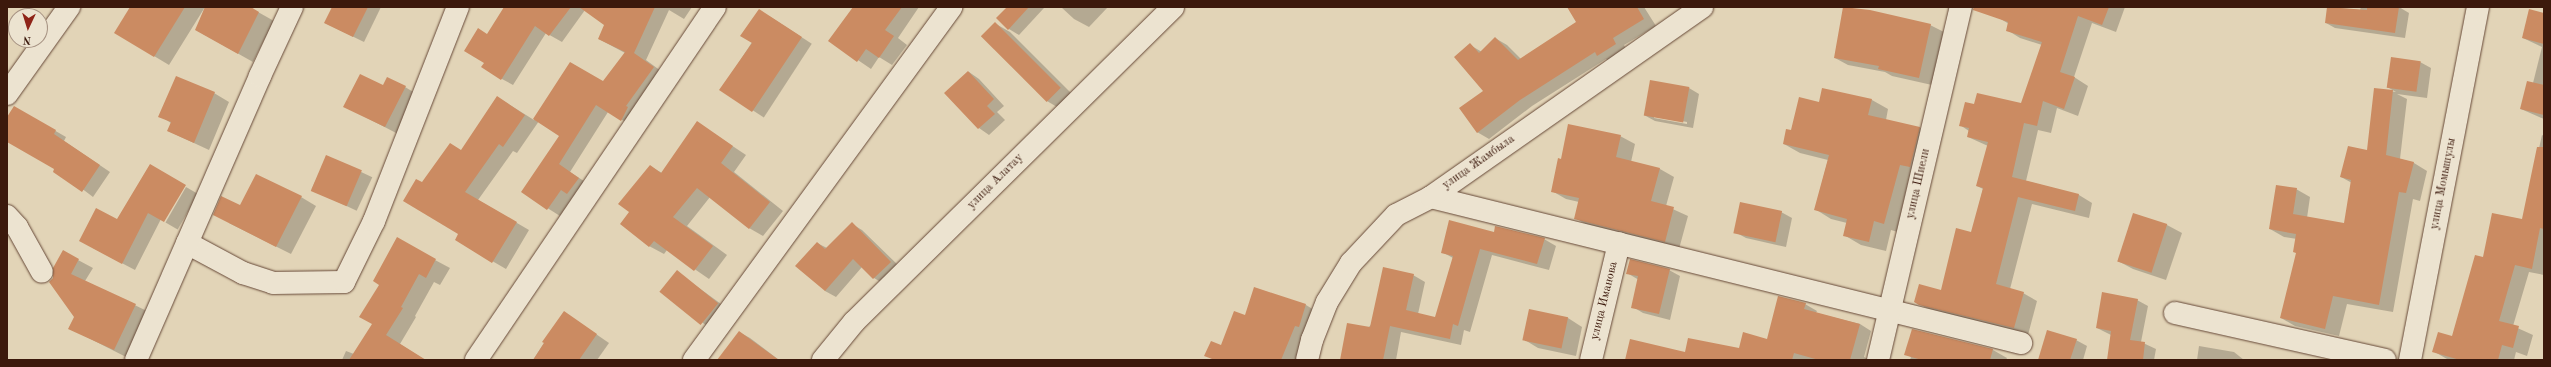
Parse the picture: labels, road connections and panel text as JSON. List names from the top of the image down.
{
  "streets": {
    "street": [
      "улица Жамбыла",
      "улица Алатау",
      "улица Шиели",
      "улица Момышулы",
      "улица Иманова"
    ]
  },
  "north": "bottom"
}
